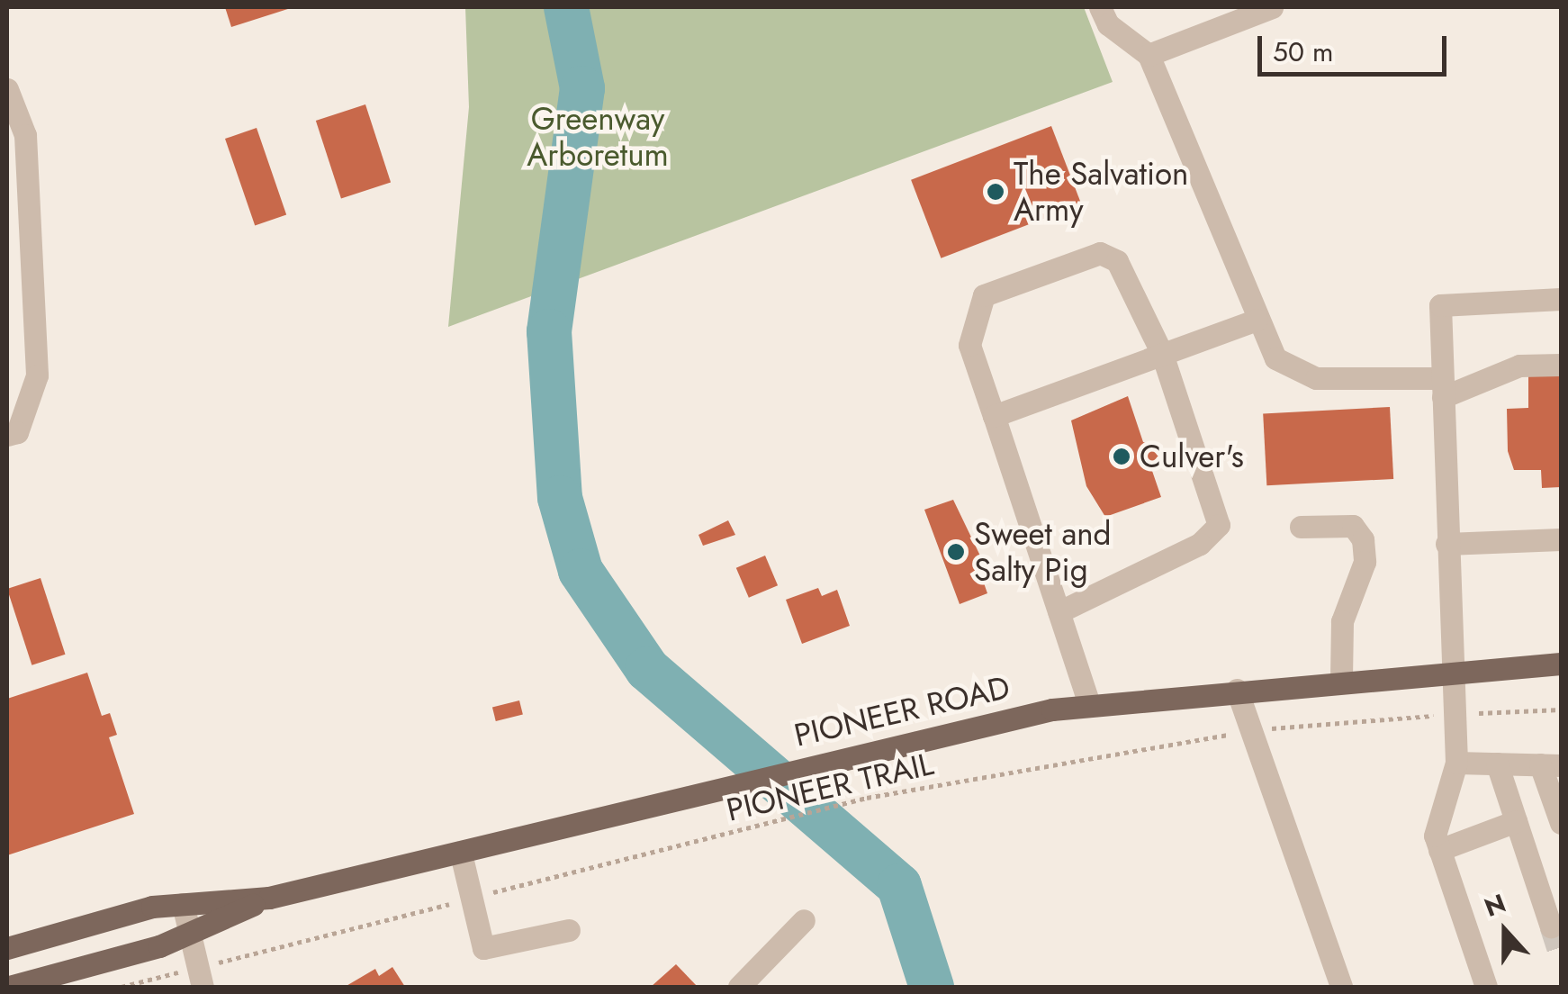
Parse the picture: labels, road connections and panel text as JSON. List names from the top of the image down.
{
  "streets": {
    "main road": ["PIONEER ROAD"],
    "path": ["PIONEER TRAIL"]
  },
  "parks": ["Greenway Arboretum"],
  "places": ["The Salvation Army", "Culver's", "Sweet and Salty Pig"],
  "scale_bar": "50 m",
  "north": "top"
}
